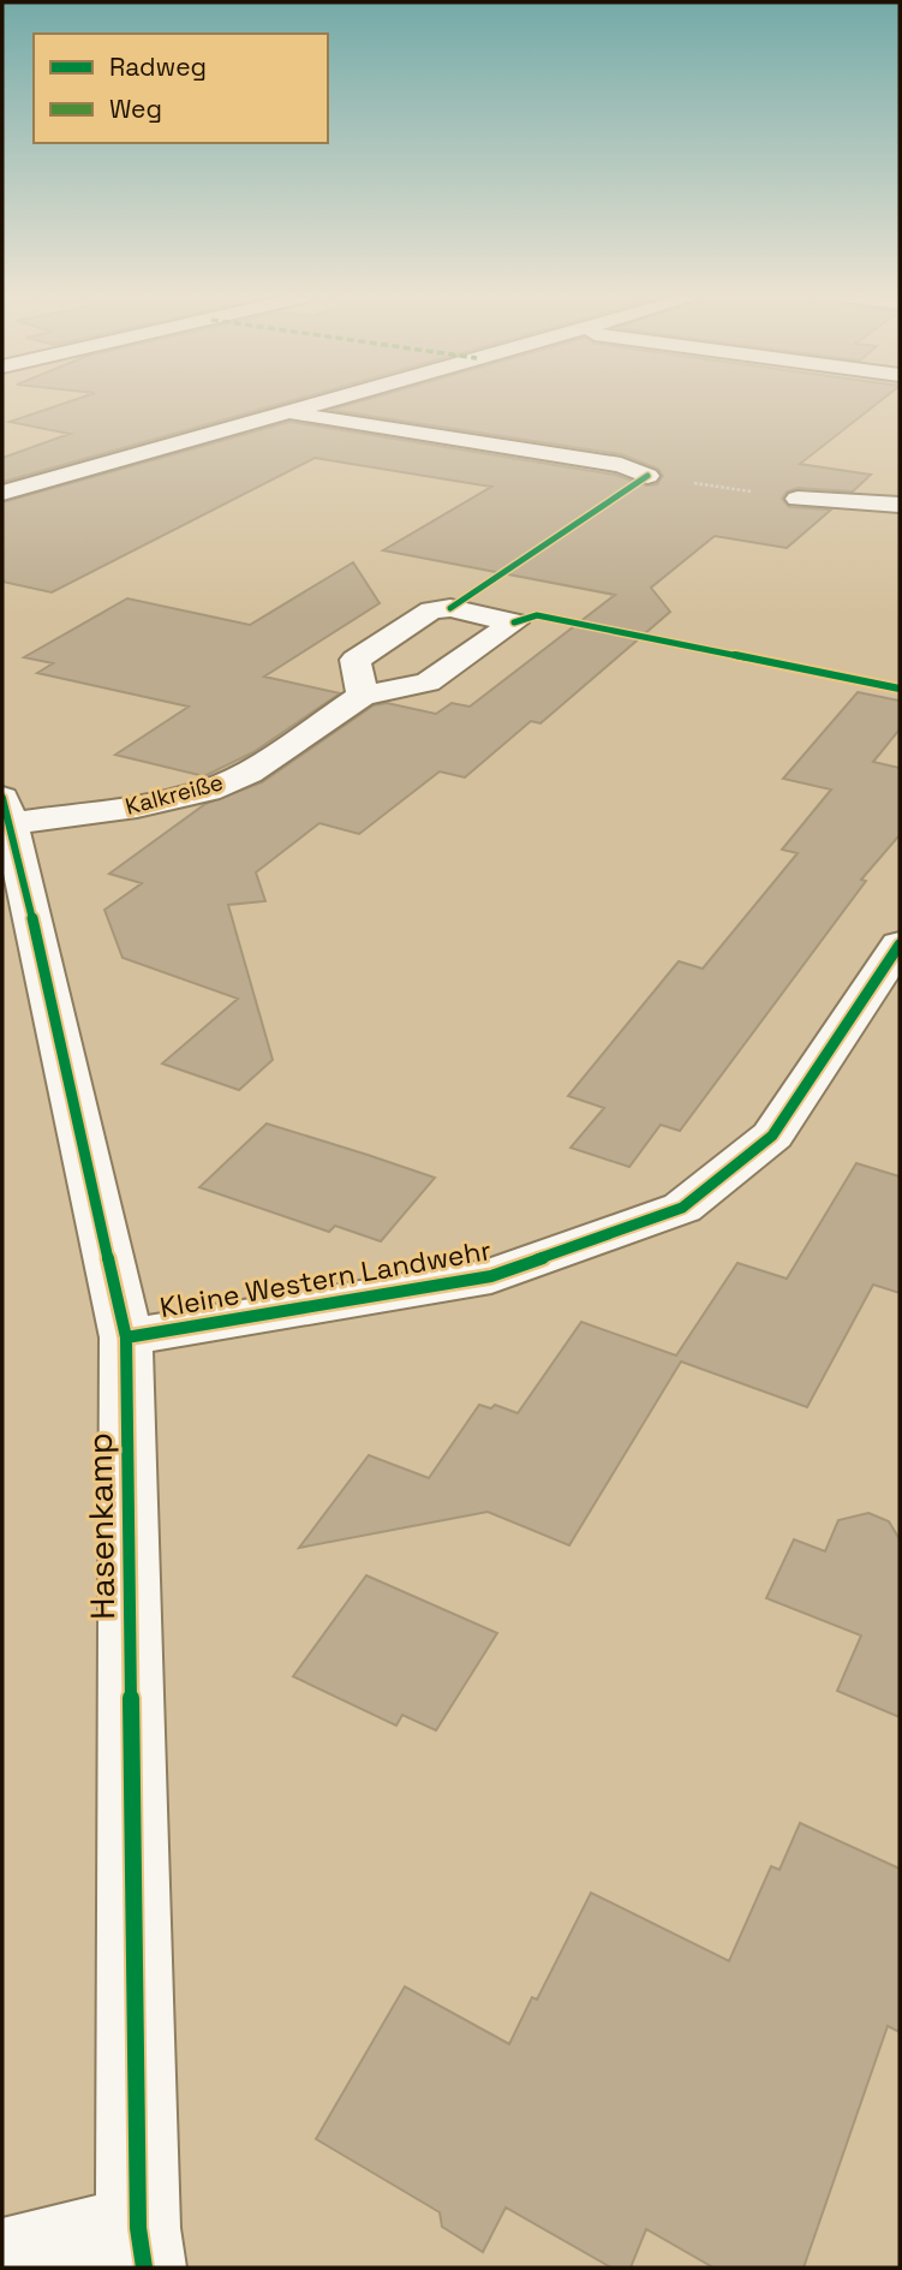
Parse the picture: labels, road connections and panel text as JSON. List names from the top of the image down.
{
  "streets": {
    "street": ["Kalkreiße", "Kleine Western Landwehr", "Hasenkamp"]
  },
  "crossings": [
    ["Kalkreiße", "Hasenkamp"],
    ["Kleine Western Landwehr", "Hasenkamp"]
  ],
  "legend": ["Radweg", "Weg"]
}
